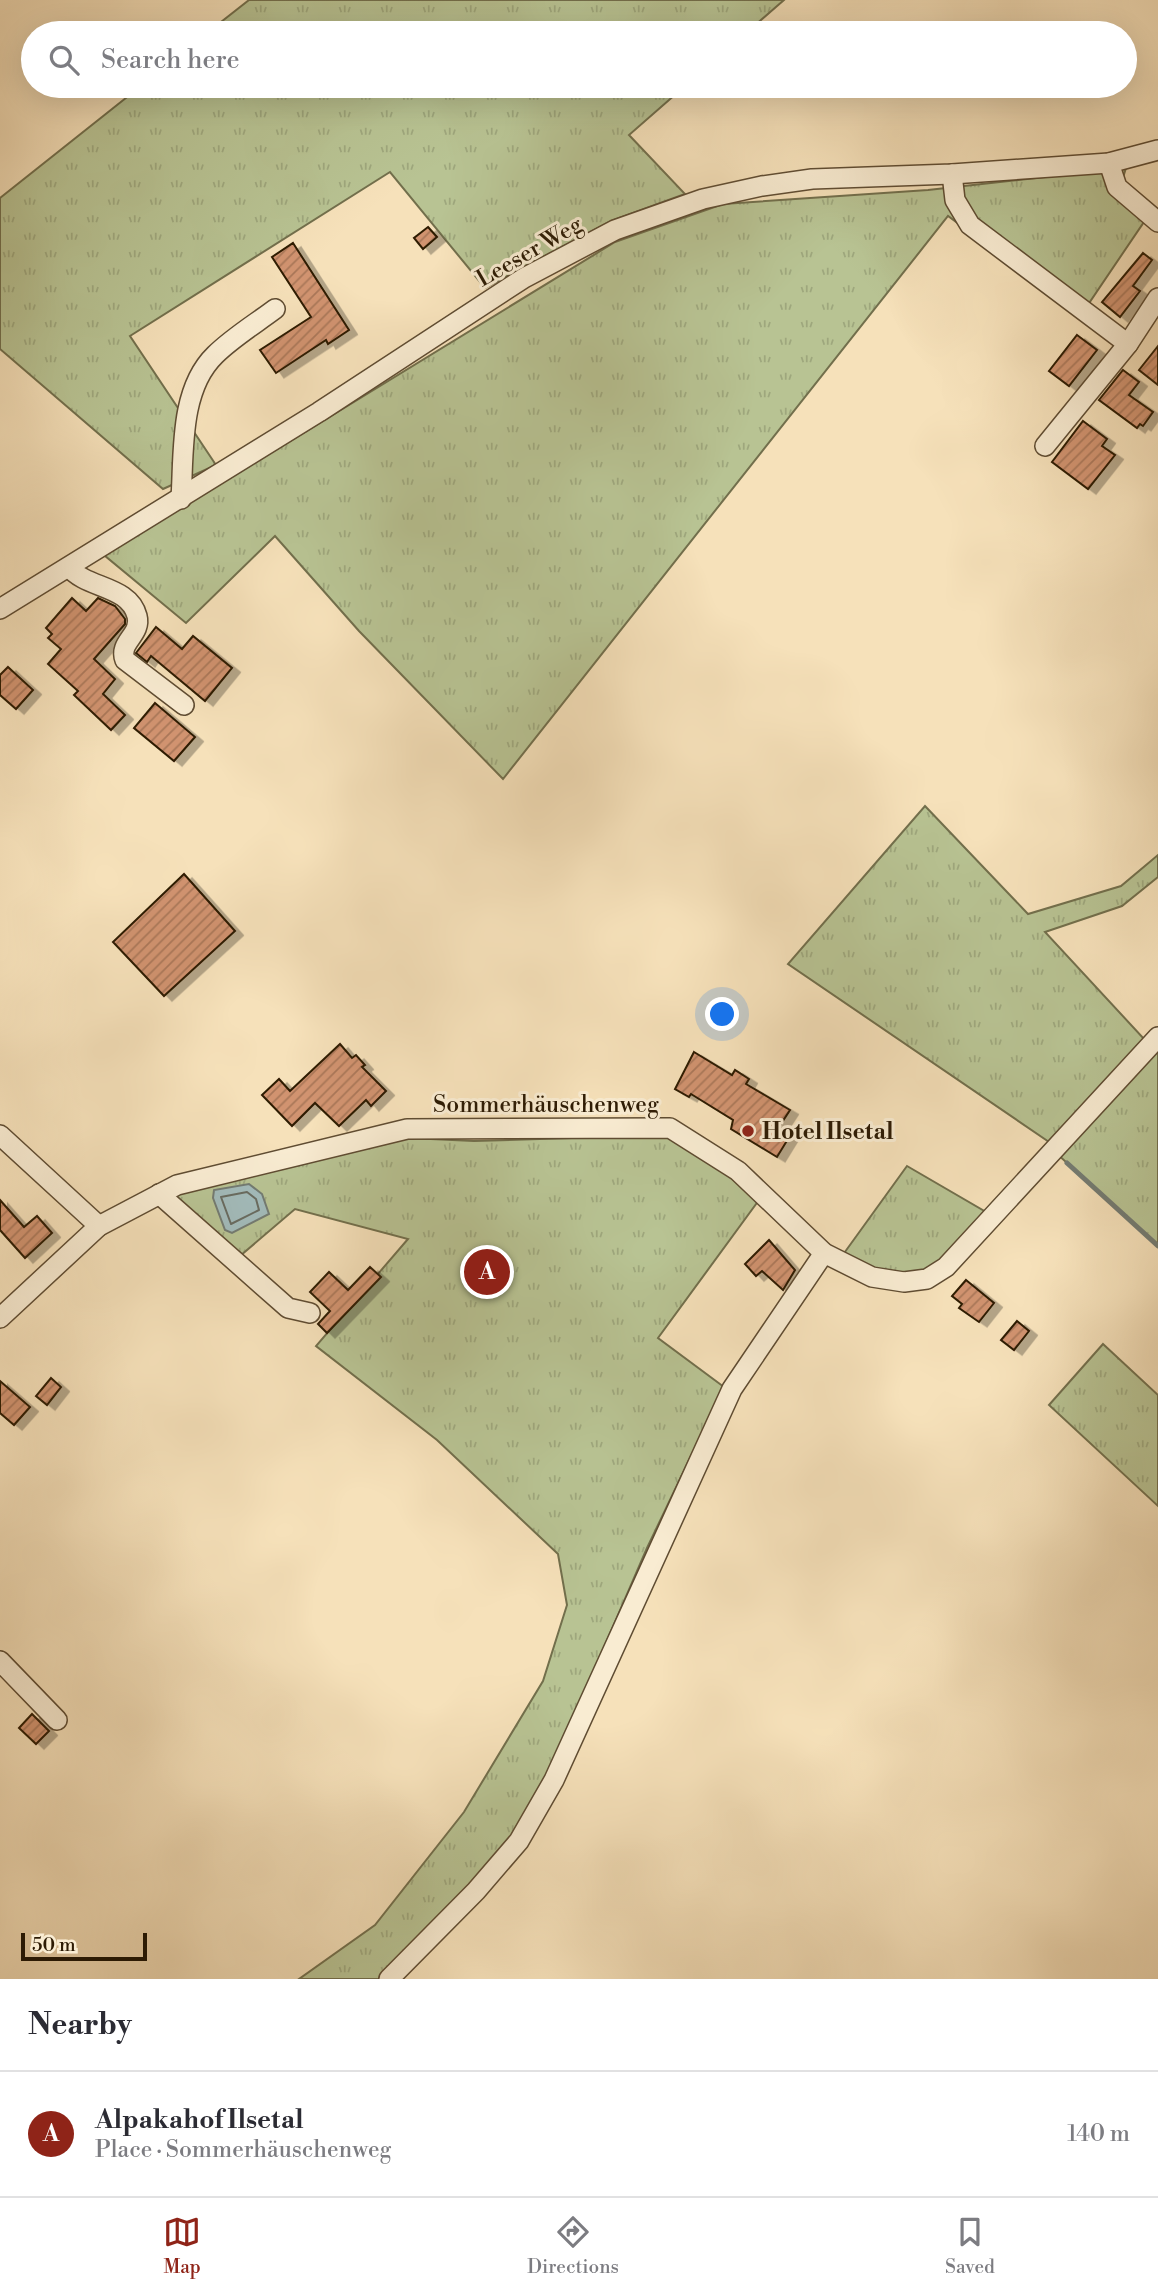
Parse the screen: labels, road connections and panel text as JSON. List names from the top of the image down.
{
  "streets": {
    "street": ["Leeser Weg", "Sommerhäuschenweg"]
  },
  "places": ["Hotel Ilsetal"],
  "scale_bar": "50 m",
  "page": {
    "search": "Search here",
    "pins": "A",
    "scale": "50 m",
    "heading": "Nearby",
    "list": [
      {
        "mark": "A",
        "name": "Alpakahof Ilsetal",
        "note": "Place · Sommerhäuschenweg",
        "value": "140 m"
      }
    ],
    "nav": ["Map", "Directions", "Saved"]
  }
}
